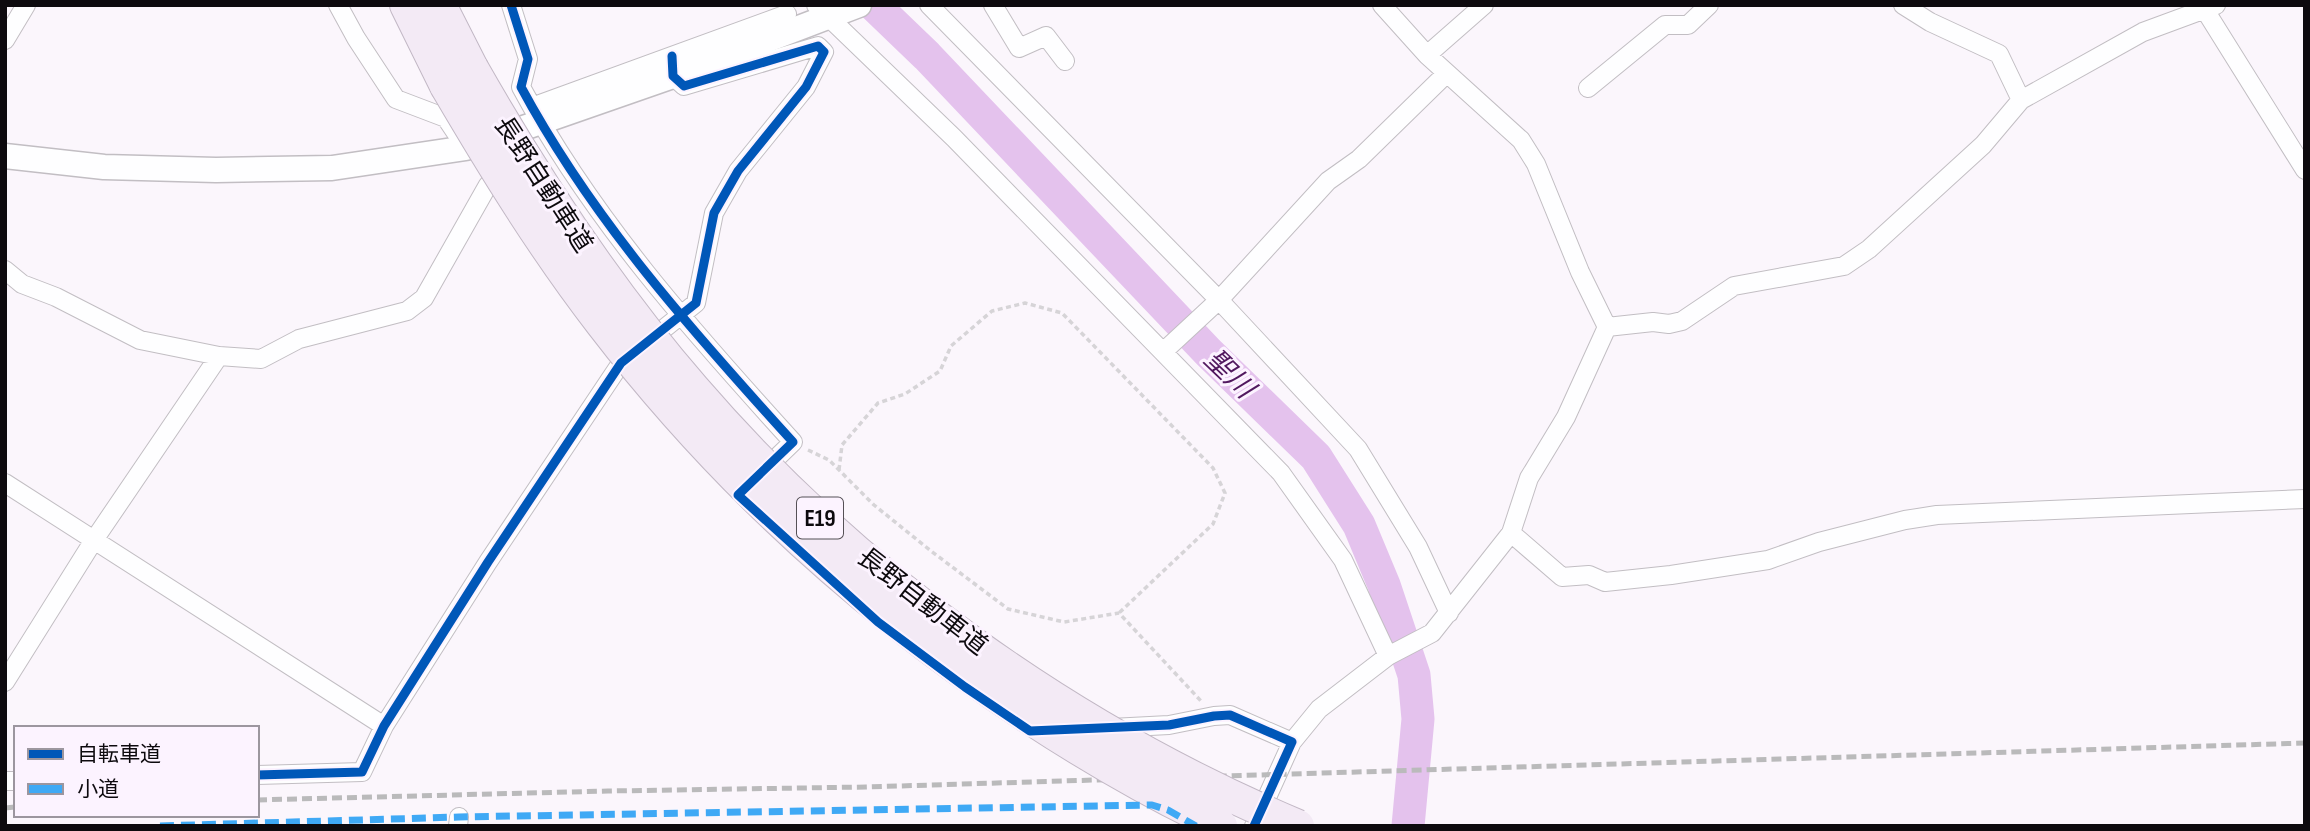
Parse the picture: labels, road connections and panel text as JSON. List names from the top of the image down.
{
  "streets": {
    "highway": ["長野自動車道", "E19"]
  },
  "water": ["聖川"],
  "legend": ["自転車道", "小道"]
}
